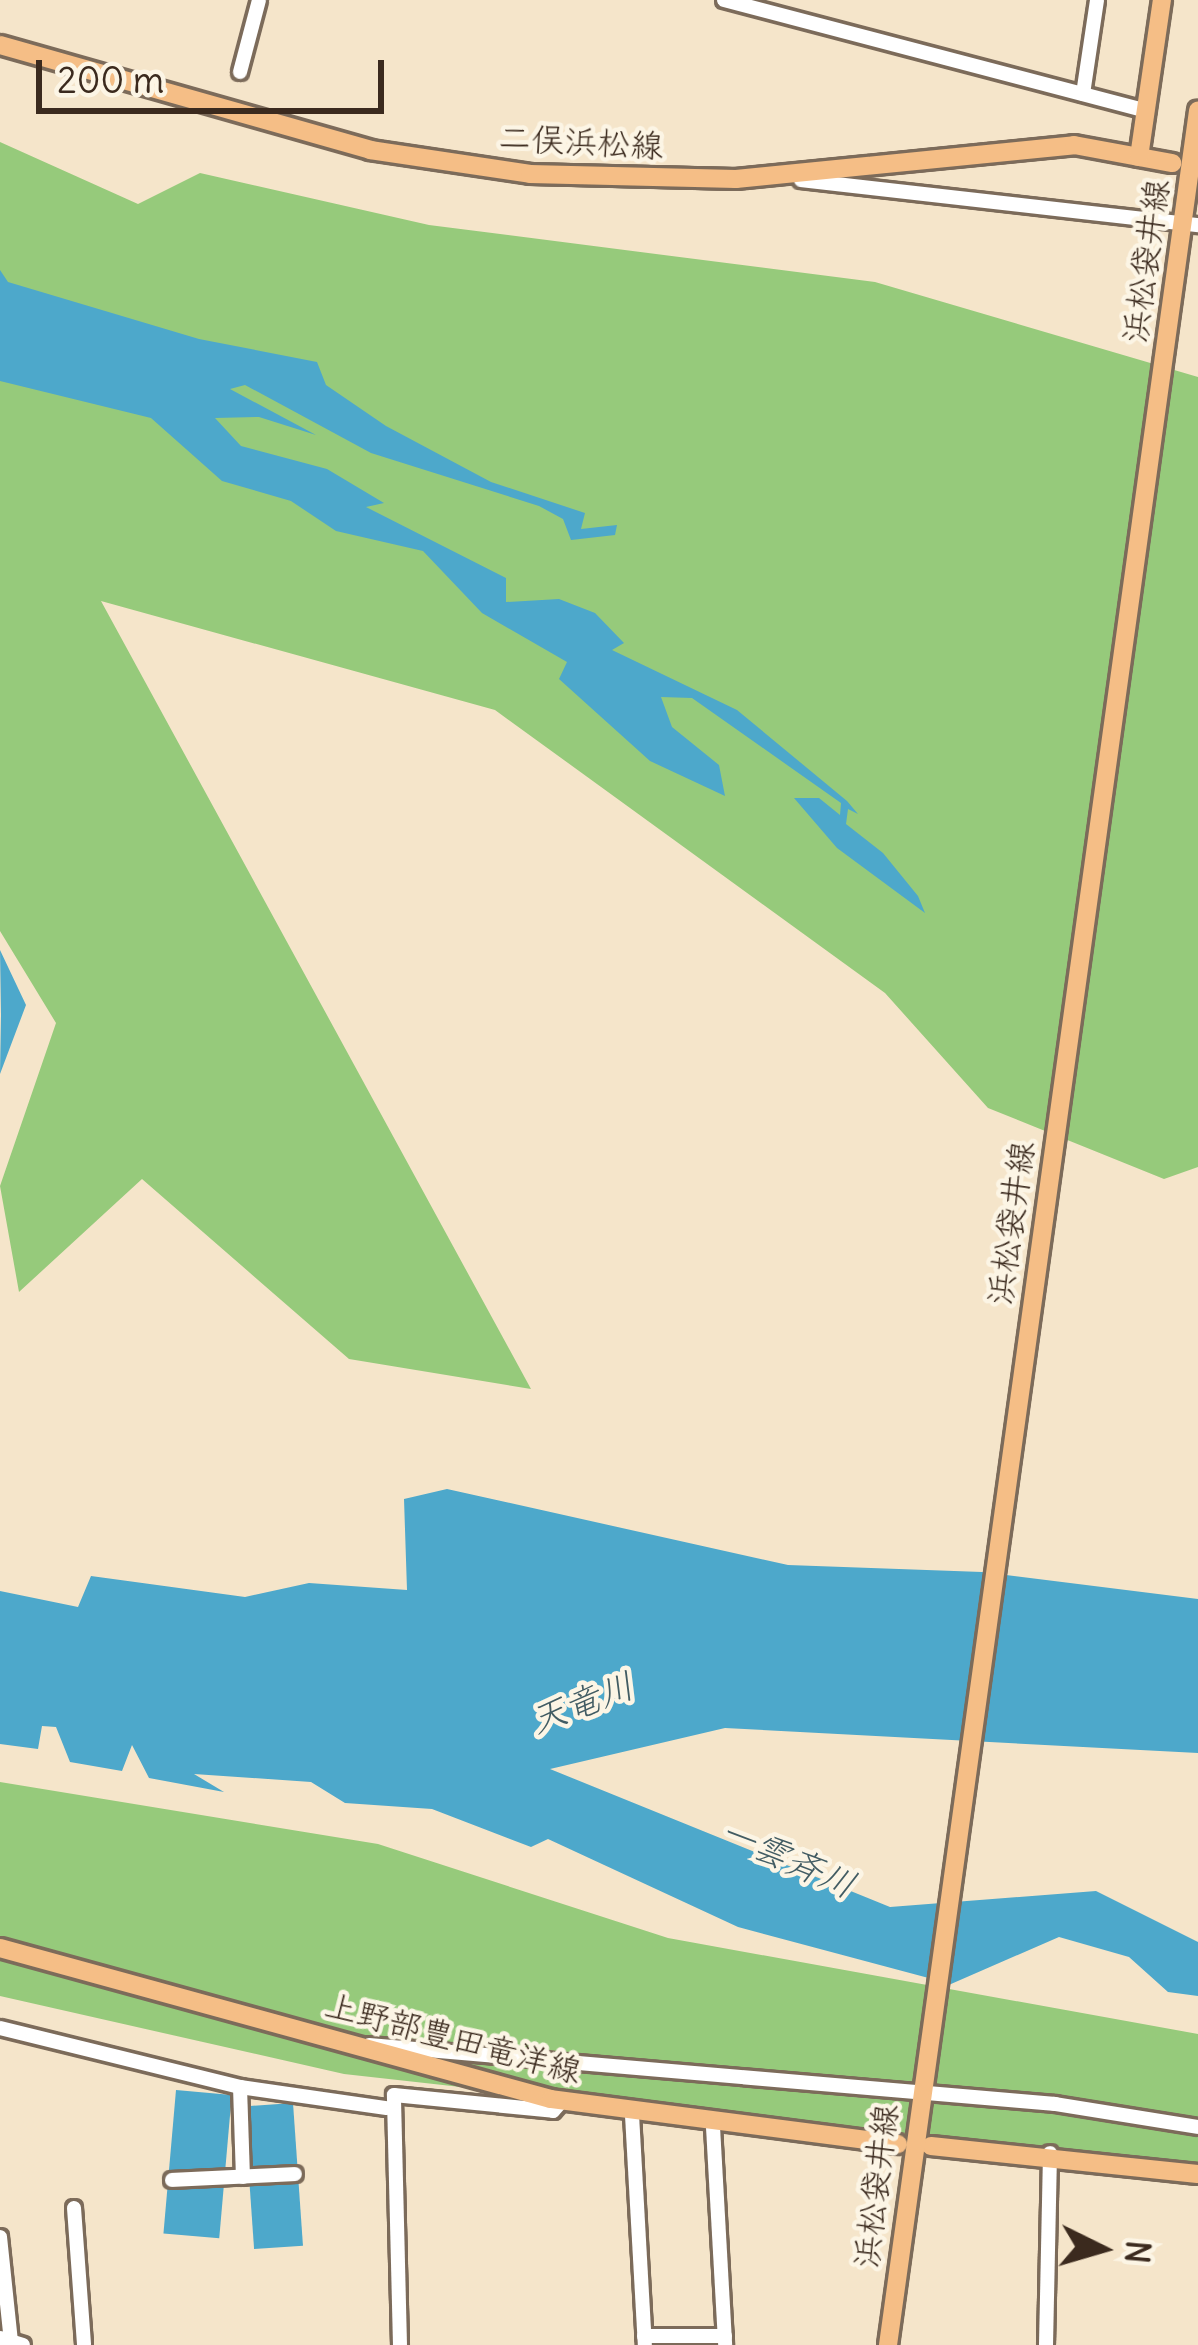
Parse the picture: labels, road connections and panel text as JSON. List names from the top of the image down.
{
  "streets": {
    "main road": ["二俣浜松線", "浜松袋井線", "上野部豊田竜洋線"]
  },
  "water": ["天竜川", "一雲斉川"],
  "scale_bar": "200 m",
  "north": "right"
}
